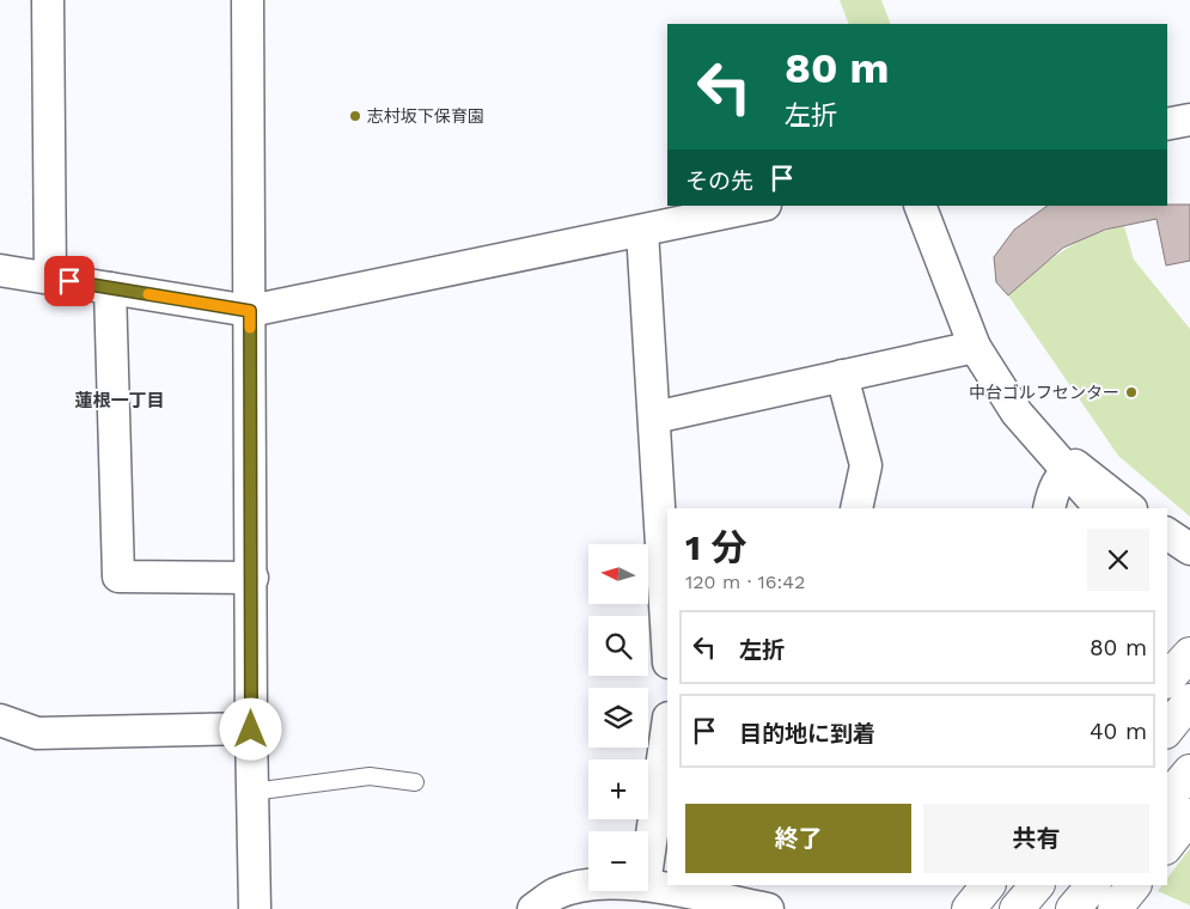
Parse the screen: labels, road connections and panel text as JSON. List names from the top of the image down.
{
  "districts": ["蓮根一丁目"],
  "places": ["志村坂下保育園", "中台ゴルフセンター"],
  "north": "left",
  "page": {
    "turn": ["80 m", "左折"],
    "then": "その先",
    "heading": ["1 分", "120 m · 16:42"],
    "map_buttons": ["+", "−"],
    "list": [
      {
        "name": "左折",
        "value": "80 m"
      },
      {
        "name": "目的地に到着",
        "value": "40 m"
      }
    ],
    "buttons": ["終了", "共有"]
  }
}
